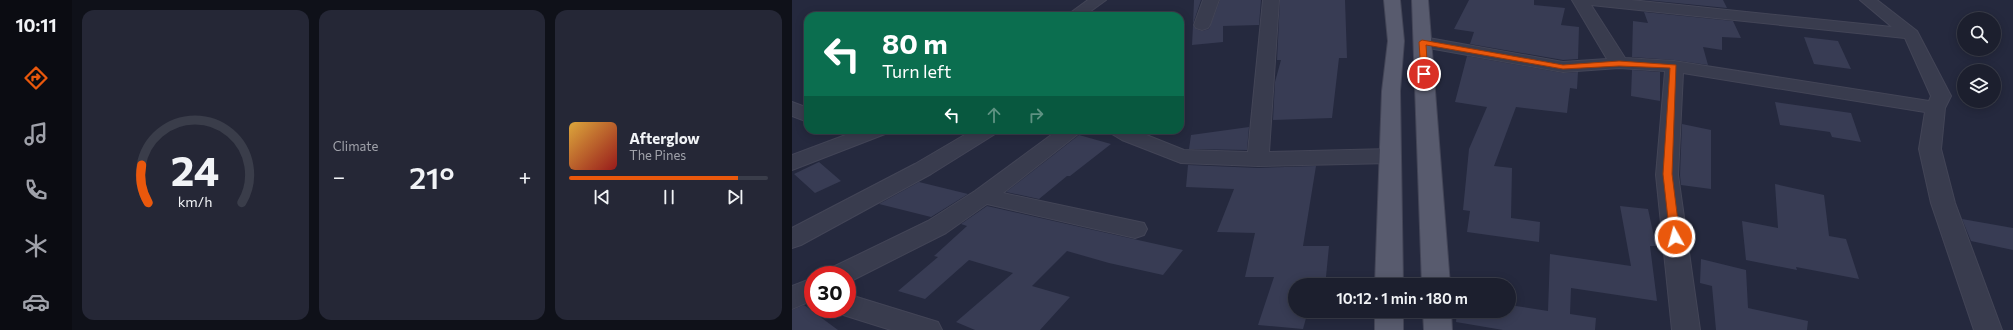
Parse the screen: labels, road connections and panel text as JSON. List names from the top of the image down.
{
  "page": {
    "tabs": "10:11",
    "tile": "Climate",
    "turn": ["80 m", "Turn left"],
    "song": ["Afterglow", "The Pines"],
    "heat": ["−", "21°", "+"],
    "limit": "30",
    "trip": "10:12 · 1 min · 180 m",
    "gauge": ["24", "km/h"]
  }
}
